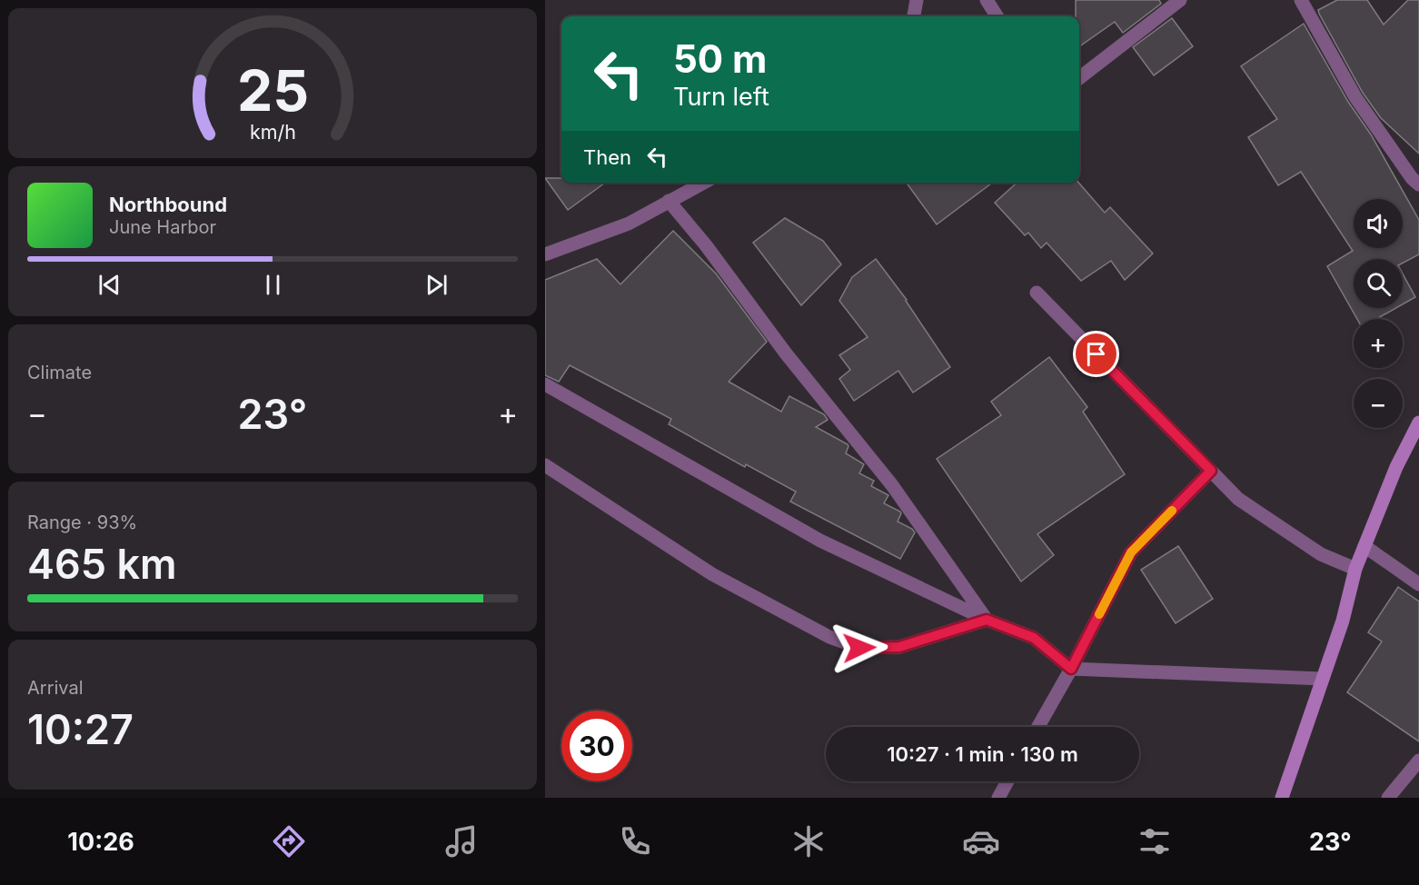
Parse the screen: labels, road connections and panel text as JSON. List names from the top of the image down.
{
  "page": {
    "turn": ["50 m", "Turn left"],
    "then": "Then",
    "song": ["Northbound", "June Harbor"],
    "map_buttons": ["+", "−"],
    "tile": [
      "Climate",
      ["Range · 93%", "465 km"],
      ["Arrival", "10:27"]
    ],
    "heat": ["−", "23°", "+"],
    "limit": "30",
    "trip": "10:27 · 1 min · 130 m",
    "tabs": ["10:26", "23°"],
    "gauge": ["25", "km/h"]
  }
}
